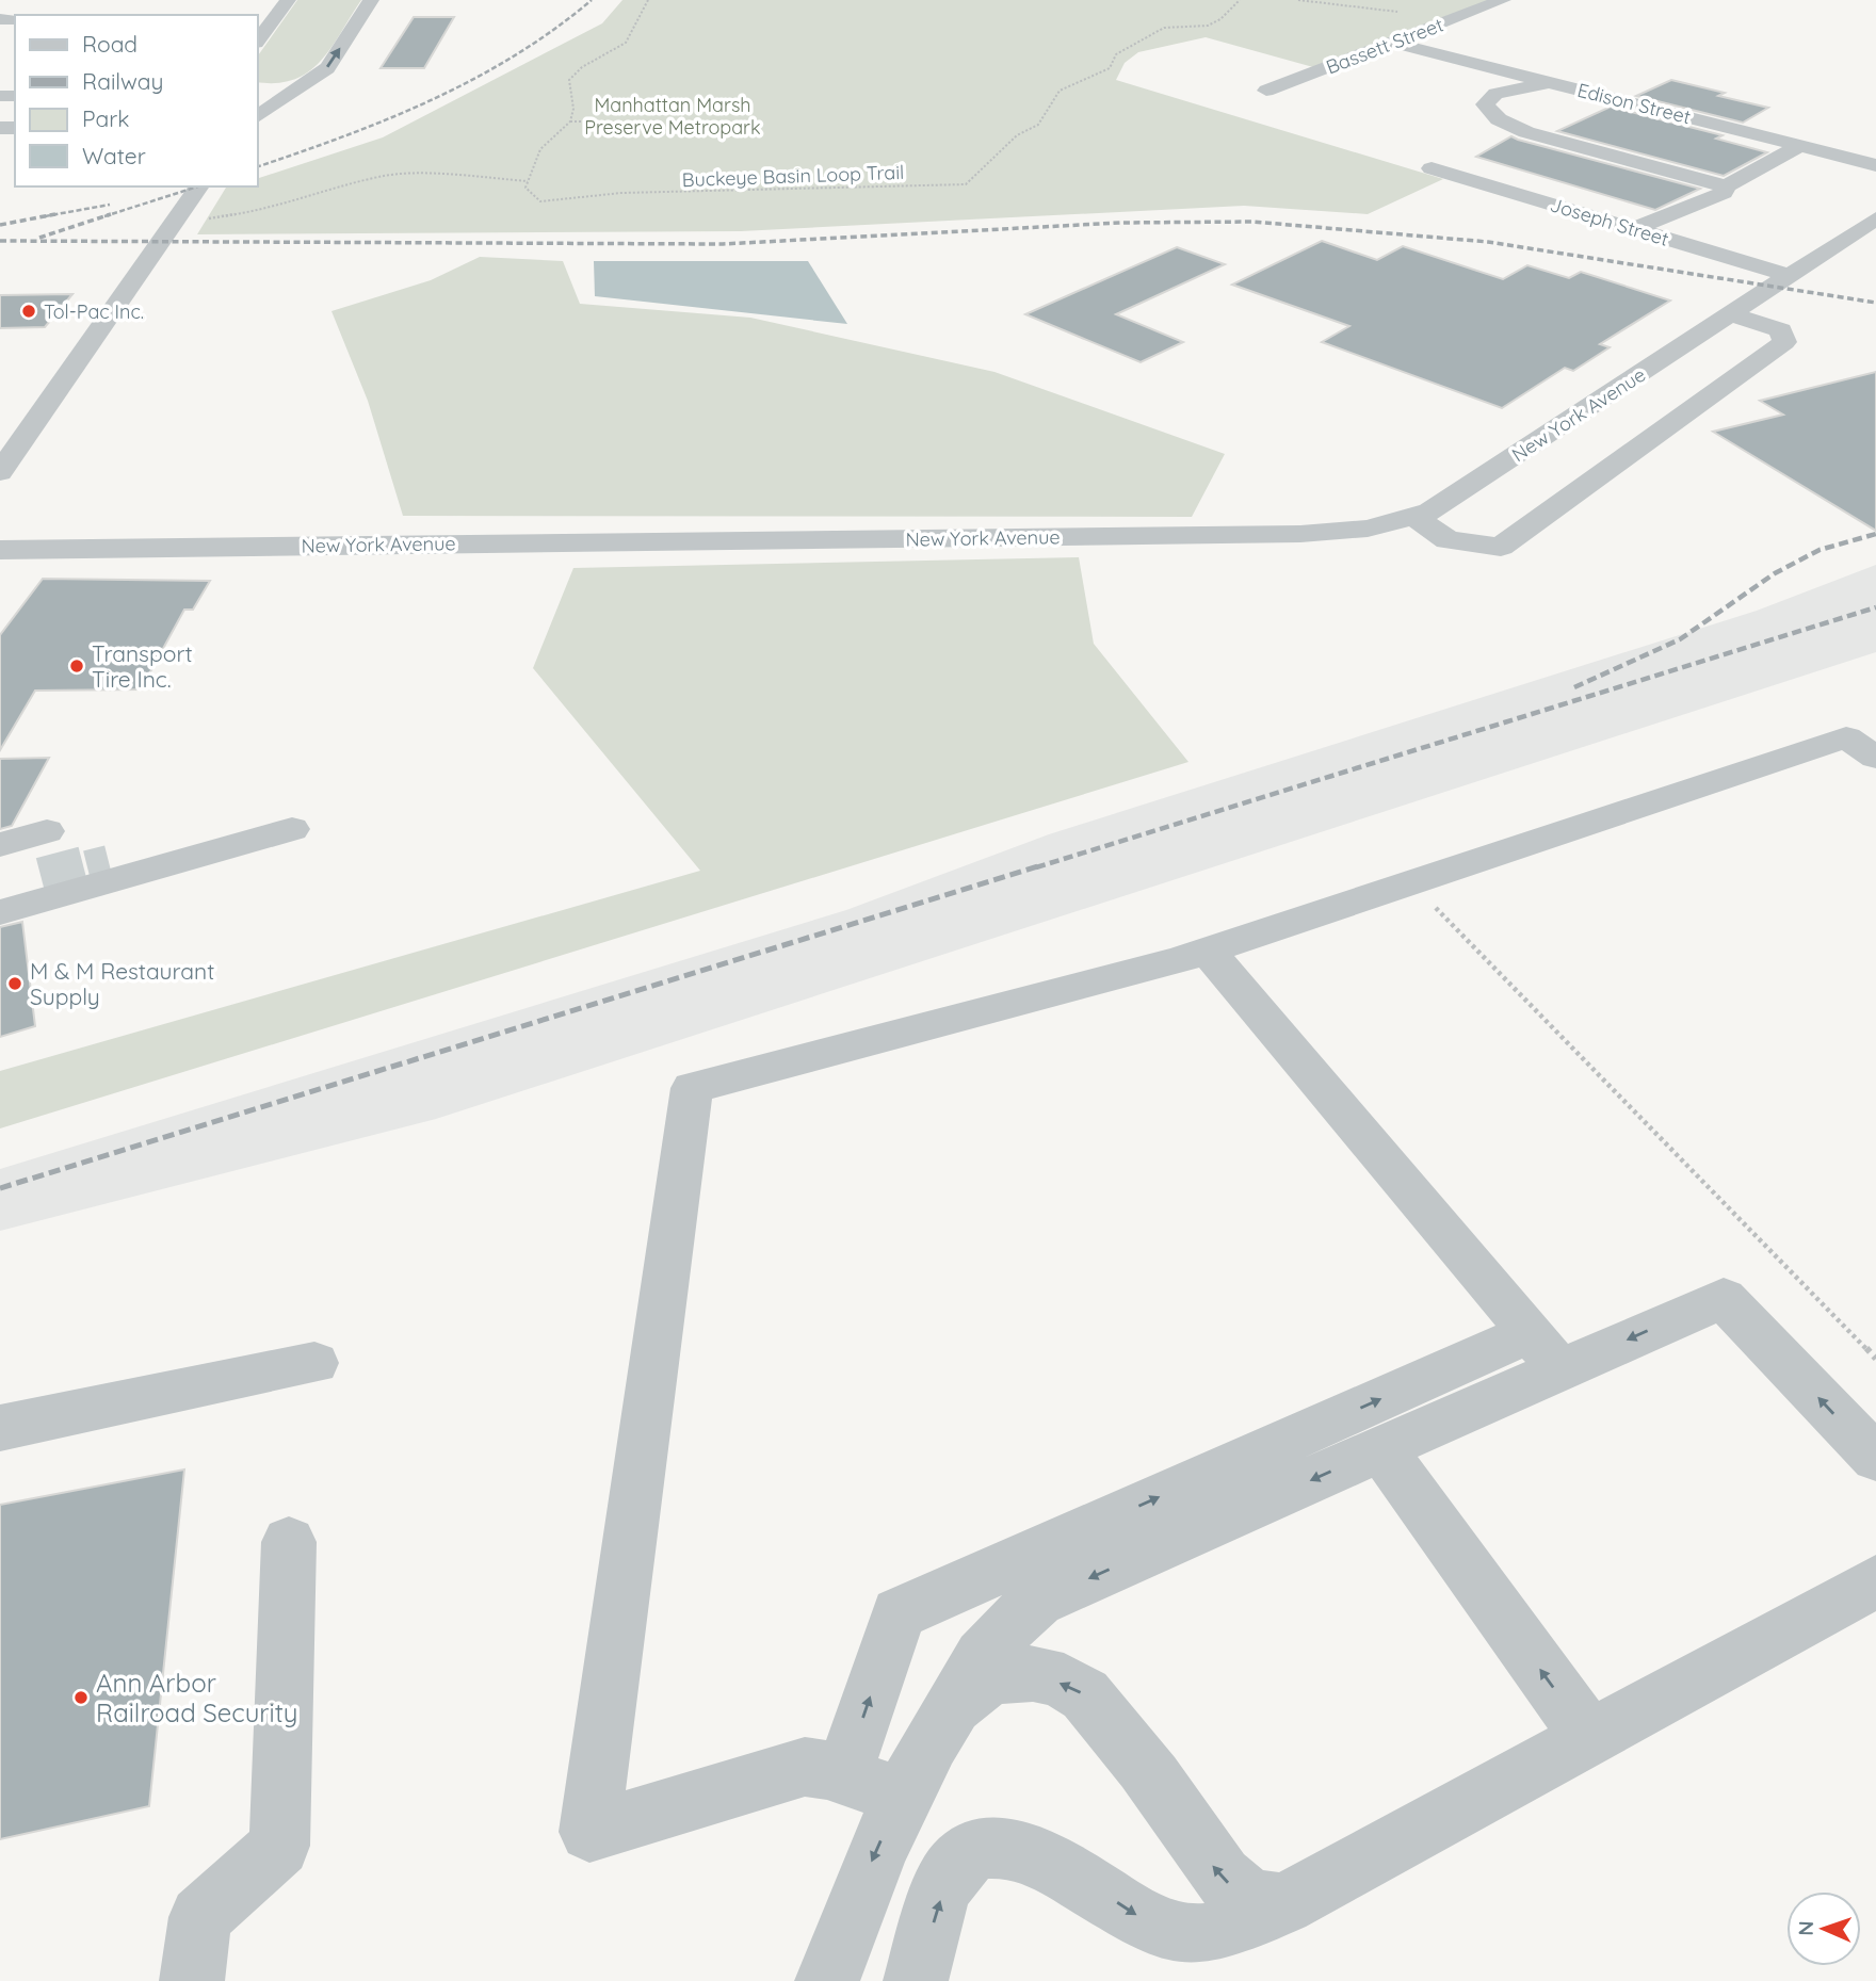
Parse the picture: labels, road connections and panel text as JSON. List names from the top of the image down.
{
  "streets": {
    "street": [
      "Bassett Street",
      "Edison Street",
      "Joseph Street",
      "New York Avenue"
    ],
    "path": ["Buckeye Basin Loop Trail"]
  },
  "crossings": [
    ["Bassett Street", "Edison Street"],
    ["Joseph Street", "New York Avenue"]
  ],
  "parks": ["Manhattan Marsh Preserve Metropark"],
  "places": [
    "Tol-Pac Inc.",
    "Transport Tire Inc.",
    "M & M Restaurant Supply",
    "Ann Arbor Railroad Security"
  ],
  "legend": [
    "Road",
    "Railway",
    "Park",
    "Water"
  ],
  "north": "left"
}
